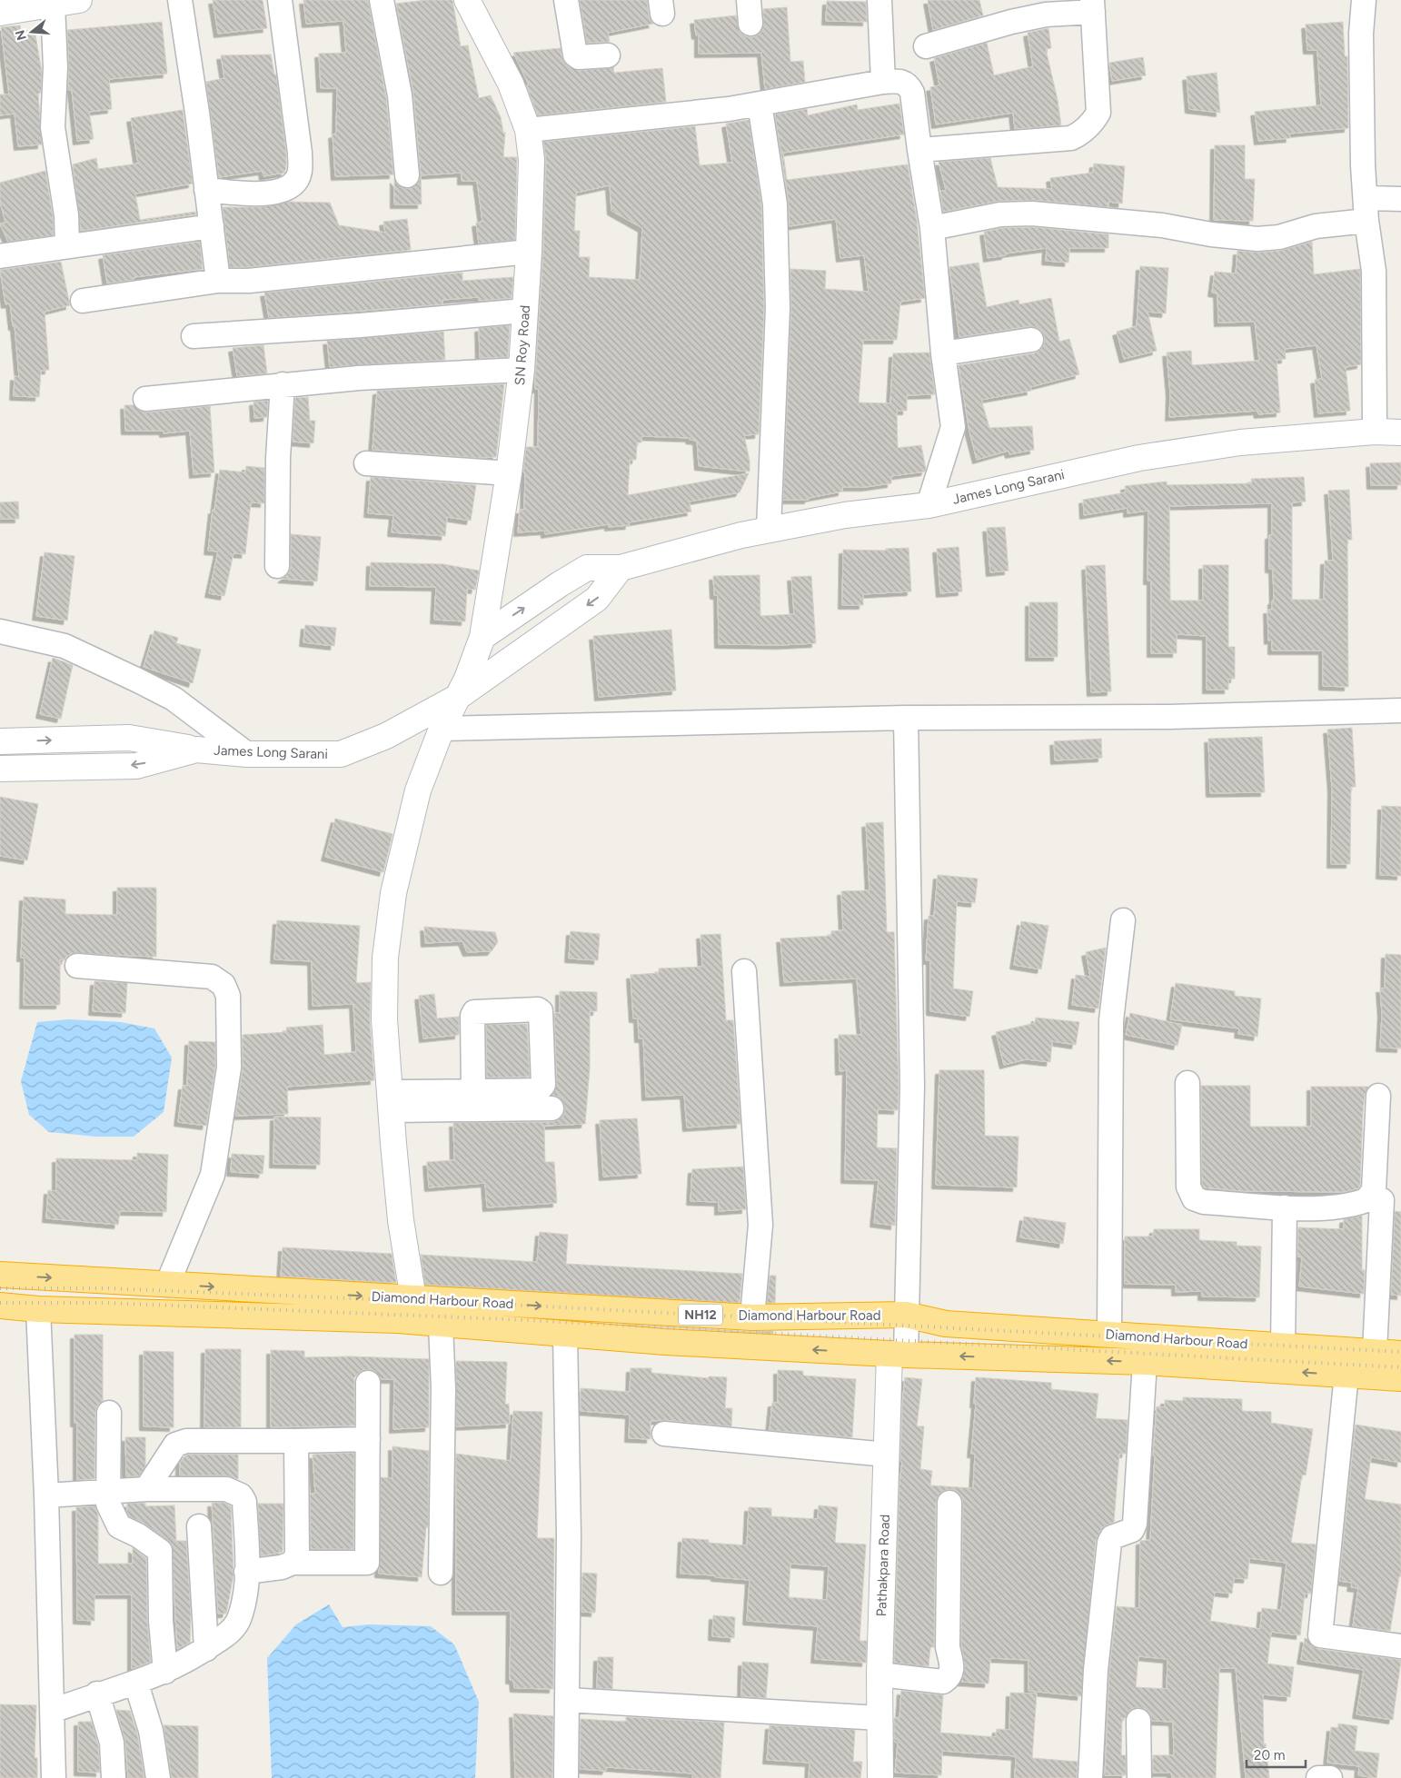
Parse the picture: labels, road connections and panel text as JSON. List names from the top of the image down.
{
  "streets": {
    "highway": ["Diamond Harbour Road", "NH12"],
    "street": ["SN Roy Road", "James Long Sarani", "Pathakpara Road"]
  },
  "crossings": [
    ["SN Roy Road", "James Long Sarani"],
    ["SN Roy Road", "Diamond Harbour Road"],
    ["Diamond Harbour Road", "Pathakpara Road"]
  ],
  "scale_bar": "20 m",
  "north": "left"
}
